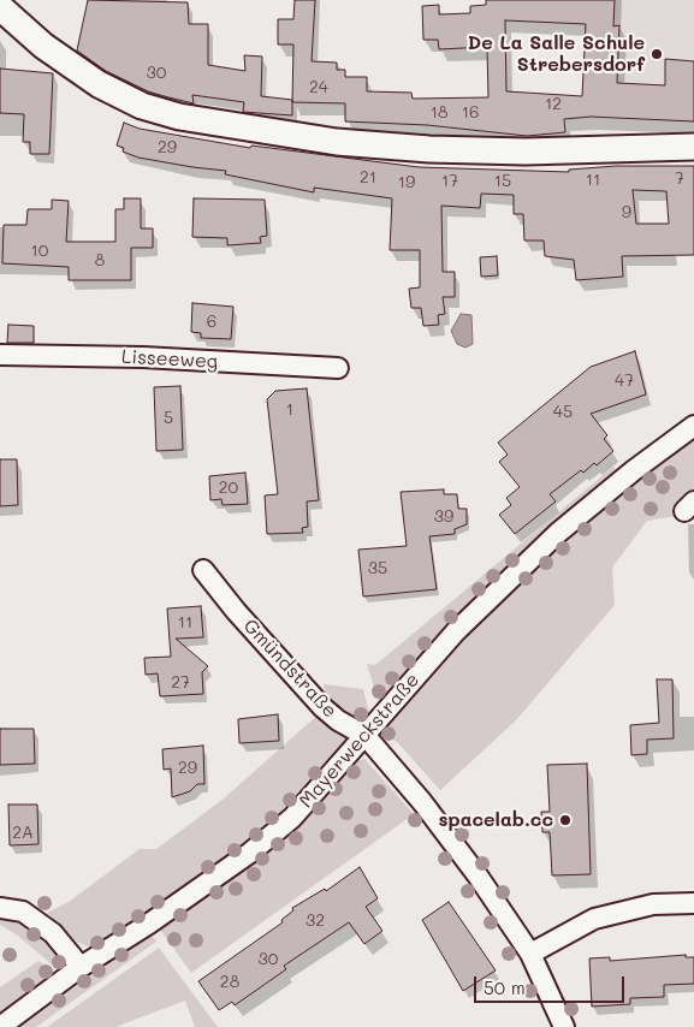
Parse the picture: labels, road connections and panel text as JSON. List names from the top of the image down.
{
  "streets": {
    "street": ["Lisseeweg", "Gmündstraße", "Mayerweckstraße"]
  },
  "crossings": [
    ["Gmündstraße", "Mayerweckstraße"]
  ],
  "places": ["De La Salle Schule Strebersdorf", "spacelab.cc"],
  "house_numbers": [
    "30",
    "24",
    "12",
    "18",
    "16",
    "29",
    "21",
    "7",
    "11",
    "17",
    "15",
    "19",
    "9",
    "10",
    "8",
    "6",
    "47",
    "1",
    "45",
    "5",
    "20",
    "39",
    "35",
    "11",
    "27",
    "29",
    "2A",
    "32",
    "30",
    "28"
  ],
  "scale_bar": "50 m"
}
